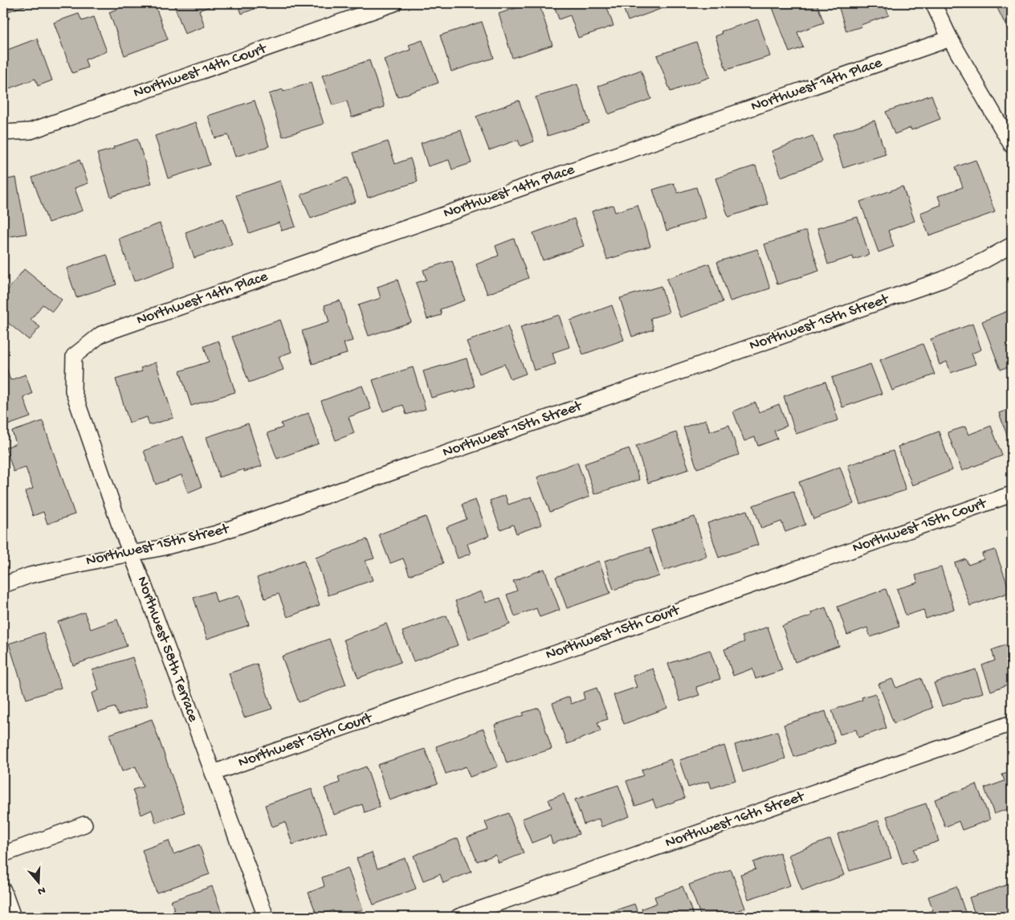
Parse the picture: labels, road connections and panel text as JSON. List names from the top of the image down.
{
  "streets": {
    "street": [
      "Northwest 14th Court",
      "Northwest 14th Place",
      "Northwest 15th Street",
      "Northwest 15th Court",
      "Northwest 58th Terrace",
      "Northwest 16th Street"
    ]
  },
  "crossings": [
    ["Northwest 14th Place", "Northwest 58th Terrace"],
    ["Northwest 15th Street", "Northwest 58th Terrace"],
    ["Northwest 15th Court", "Northwest 58th Terrace"]
  ],
  "north": "bottom"
}
